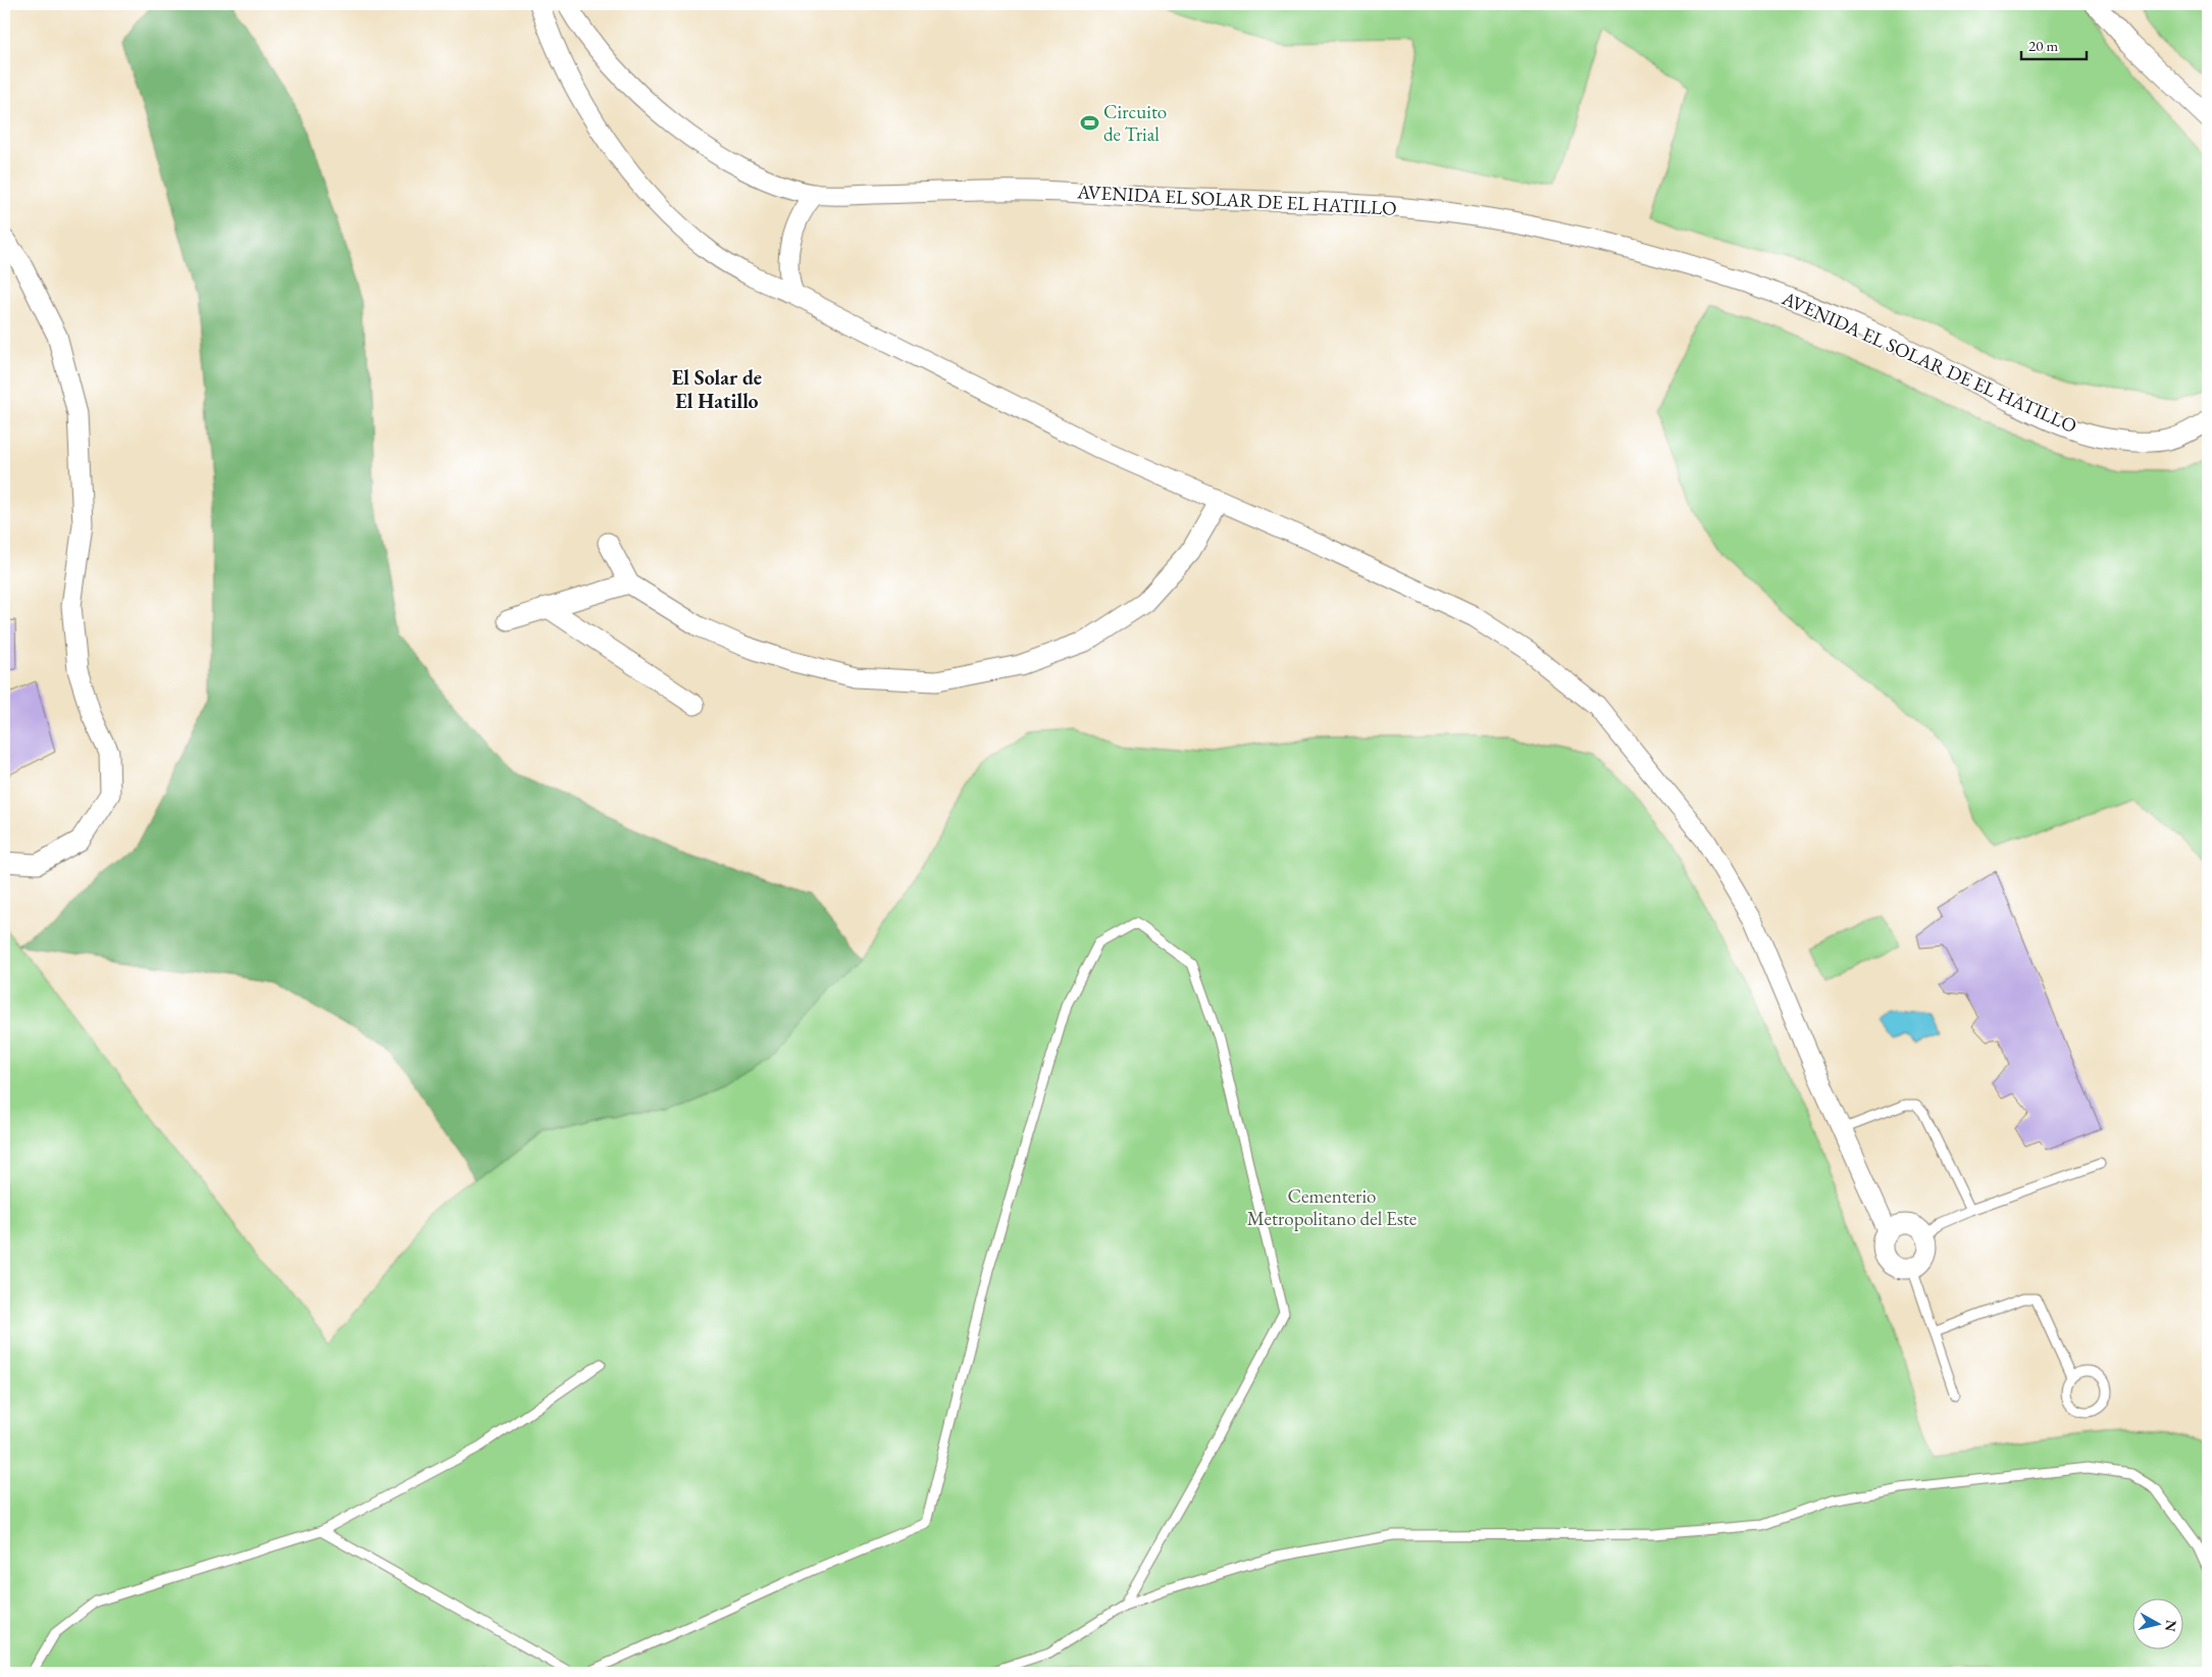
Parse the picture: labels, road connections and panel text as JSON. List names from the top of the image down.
{
  "streets": {
    "street": ["AVENIDA EL SOLAR DE EL HATILLO"]
  },
  "districts": ["El Solar de El Hatillo"],
  "parks": ["Cementerio Metropolitano del Este"],
  "places": {
    "sports": ["Circuito de Trial"]
  },
  "scale_bar": "20 m",
  "north": "right"
}
